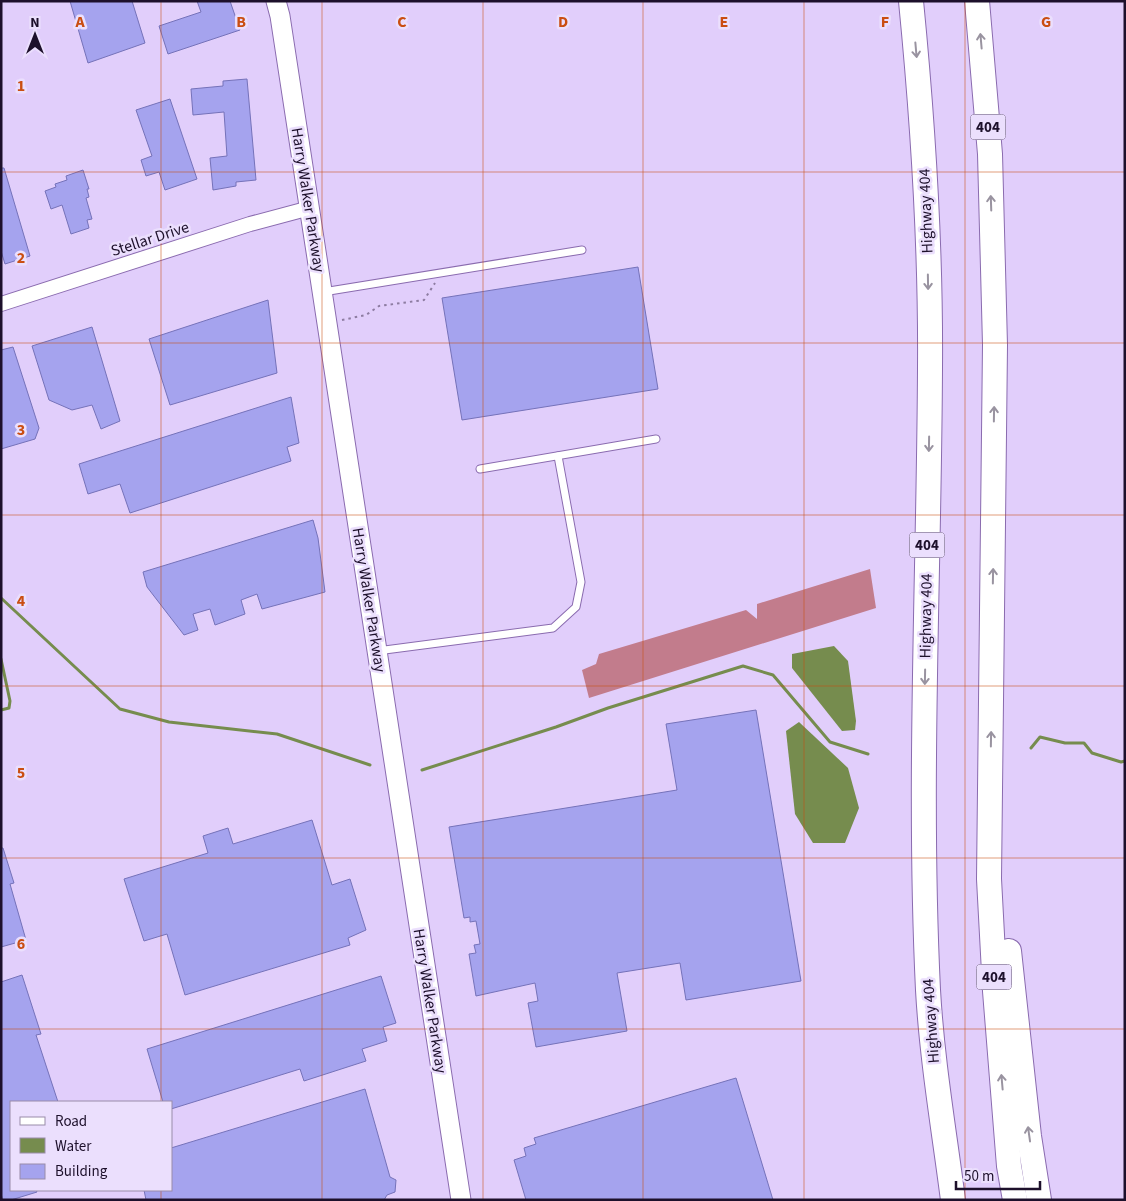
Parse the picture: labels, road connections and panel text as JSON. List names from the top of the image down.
{
  "streets": {
    "highway": ["404", "Highway 404"],
    "street": ["Harry Walker Parkway", "Stellar Drive"]
  },
  "crossings": [
    ["Harry Walker Parkway", "Stellar Drive"]
  ],
  "legend": ["Road", "Water", "Building"],
  "scale_bar": "50 m",
  "north": "top",
  "grid": {
    "columns": [
      "A",
      "B",
      "C",
      "D",
      "E",
      "F",
      "G"
    ],
    "rows": [
      "1",
      "2",
      "3",
      "4",
      "5",
      "6"
    ]
  }
}
